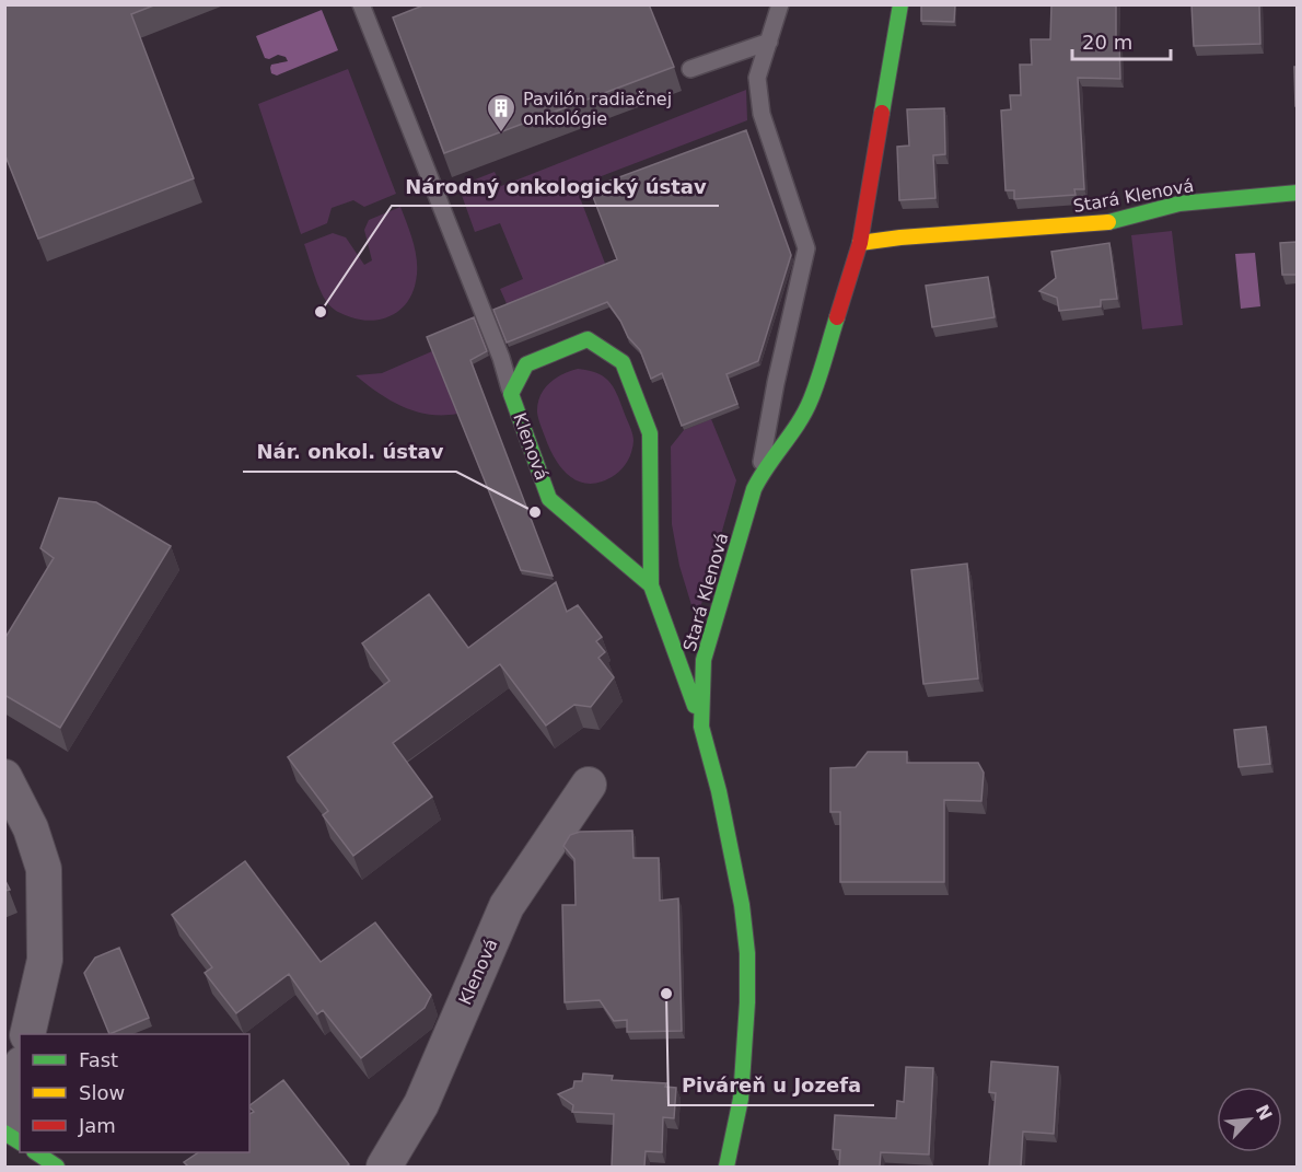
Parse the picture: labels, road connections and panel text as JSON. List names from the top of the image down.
{
  "streets": {
    "street": ["Stará Klenová", "Klenová"]
  },
  "crossings": [
    ["Stará Klenová", "Klenová"]
  ],
  "places": {
    "building": ["Pavilón radiačnej onkológie"],
    "other": ["Národný onkologický ústav", "Nár. onkol. ústav", "Piváreň u Jozefa"]
  },
  "legend": ["Fast", "Slow", "Jam"],
  "scale_bar": "20 m",
  "north": "top right"
}
